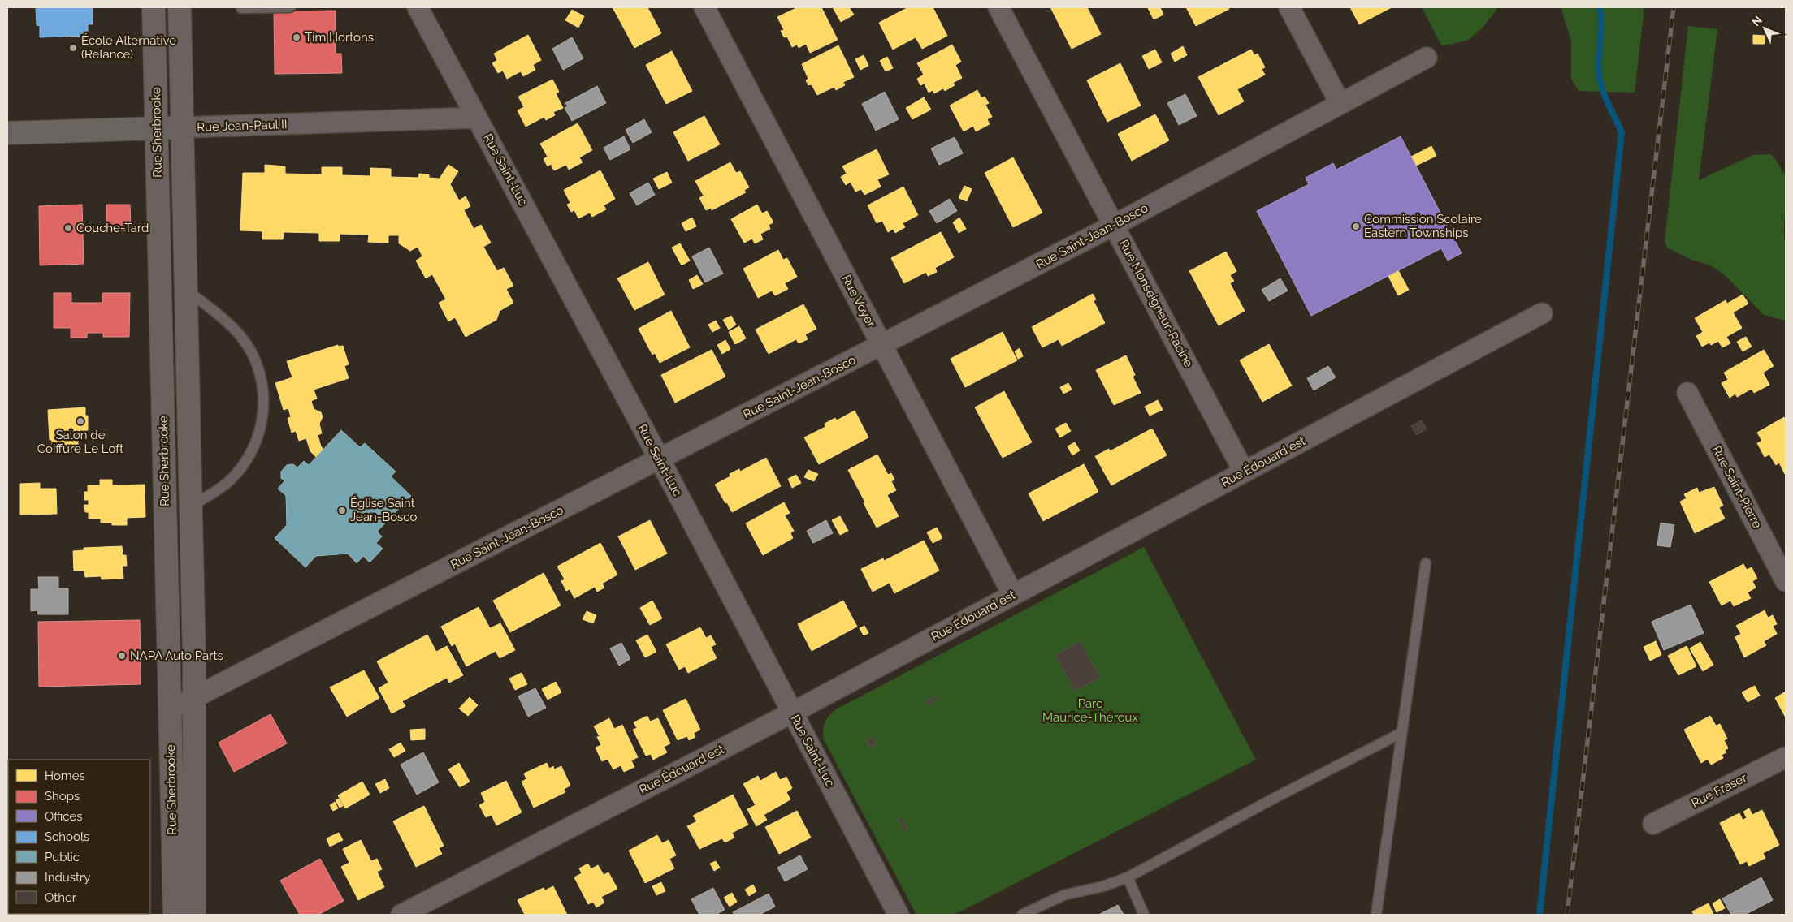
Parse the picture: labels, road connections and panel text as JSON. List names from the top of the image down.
{
  "streets": {
    "main road": ["Rue Sherbrooke"],
    "street": [
      "Rue Jean-Paul II",
      "Rue Saint-Luc",
      "Rue Saint-Jean-Bosco",
      "Rue Voyer",
      "Rue Monseigneur-Racine",
      "Rue Édouard est",
      "Rue Saint-Pierre",
      "Rue Fraser"
    ]
  },
  "crossings": [
    ["Rue Jean-Paul II", "Rue Sherbrooke"],
    ["Rue Jean-Paul II", "Rue Saint-Luc"],
    ["Rue Sherbrooke", "Rue Saint-Jean-Bosco"],
    ["Rue Saint-Luc", "Rue Saint-Jean-Bosco"],
    ["Rue Saint-Luc", "Rue Édouard est"],
    ["Rue Saint-Jean-Bosco", "Rue Voyer"],
    ["Rue Saint-Jean-Bosco", "Rue Monseigneur-Racine"],
    ["Rue Voyer", "Rue Édouard est"],
    ["Rue Monseigneur-Racine", "Rue Édouard est"]
  ],
  "parks": ["Parc Maurice-Théroux"],
  "places": [
    "Tim Hortons",
    "École Alternative (Relance)",
    "Commission Scolaire Eastern Townships",
    "Couche-Tard",
    "Salon de Coiffure Le Loft",
    "Église Saint Jean-Bosco",
    "NAPA Auto Parts"
  ],
  "legend": [
    "Homes",
    "Shops",
    "Offices",
    "Schools",
    "Public",
    "Industry",
    "Other"
  ],
  "north": "top left"
}
